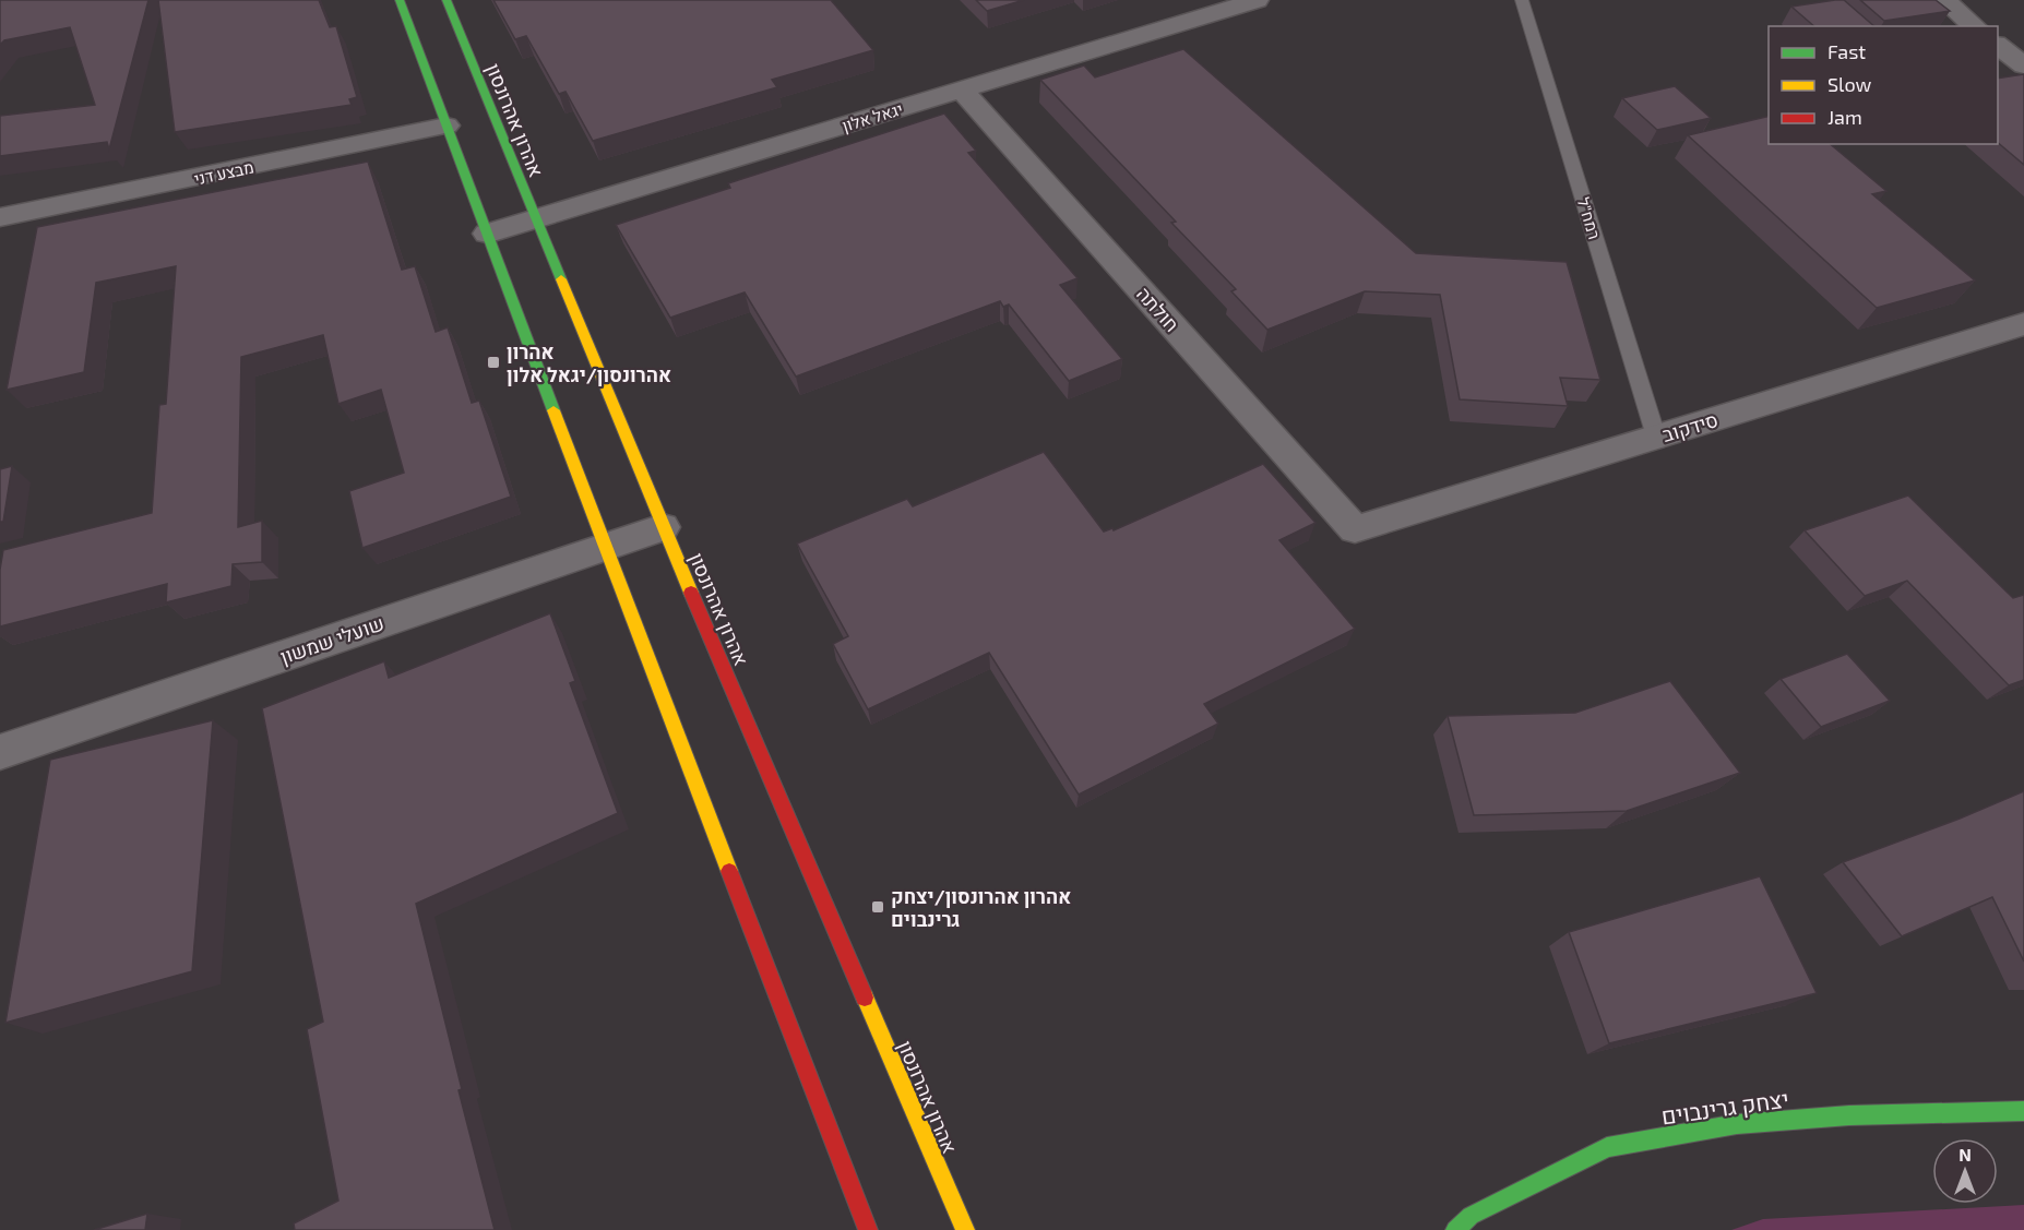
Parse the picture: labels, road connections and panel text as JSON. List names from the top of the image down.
{
  "streets": {
    "street": [
      "יגאל אלון",
      "אהרון אהרונסון",
      "מבצע דני",
      "חולתה",
      "סידקוב",
      "שועלי שמשון",
      "יצחק גרינבוים"
    ],
    "lane": ["רמח\"ל"]
  },
  "crossings": [
    ["יגאל אלון", "אהרון אהרונסון"],
    ["יגאל אלון", "חולתה"],
    ["אהרון אהרונסון", "שועלי שמשון"],
    ["רמח\"ל", "סידקוב"],
    ["חולתה", "סידקוב"]
  ],
  "places": {
    "transit": ["אהרון אהרונסון/יגאל אלון", "אהרון אהרונסון/יצחק גרינבוים"]
  },
  "legend": ["Fast", "Slow", "Jam"],
  "north": "top"
}
